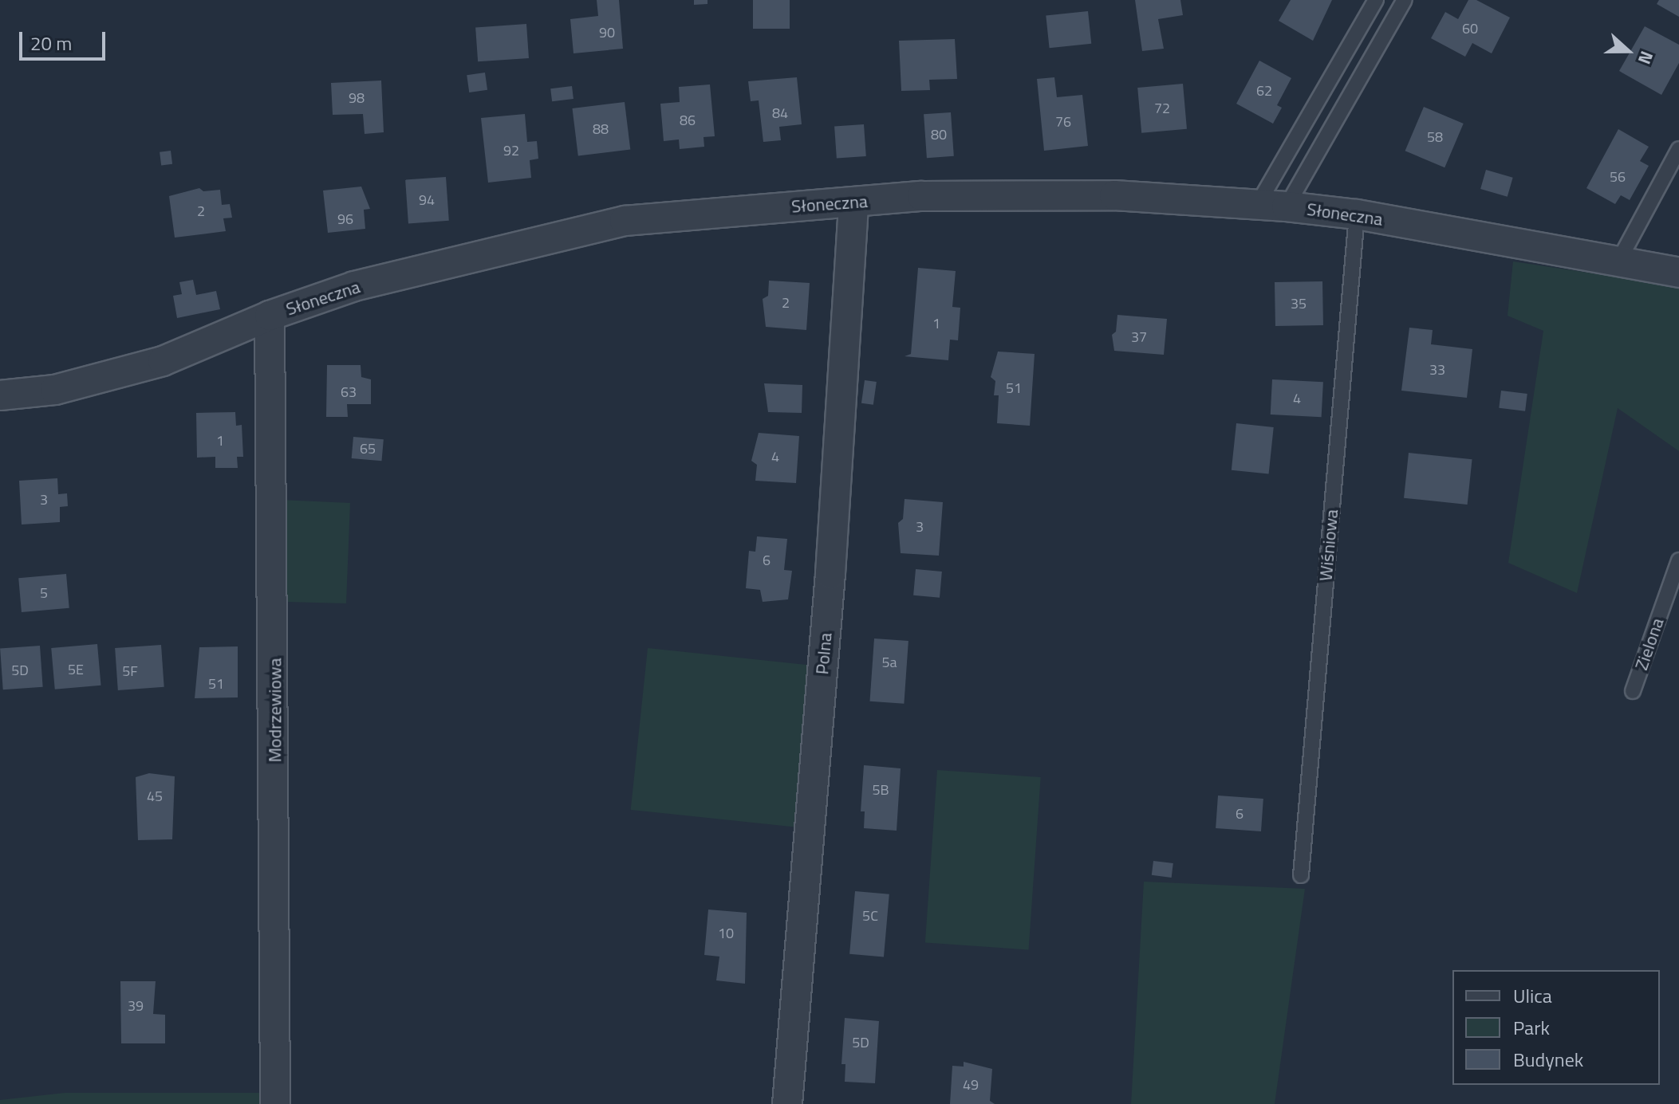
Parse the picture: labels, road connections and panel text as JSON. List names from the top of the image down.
{
  "streets": {
    "street": ["Słoneczna", "Polna", "Modrzewiowa"],
    "lane": ["Wiśniowa", "Zielona"]
  },
  "crossings": [
    ["Słoneczna", "Wiśniowa"],
    ["Słoneczna", "Polna"],
    ["Słoneczna", "Modrzewiowa"]
  ],
  "house_numbers": [
    "60",
    "90",
    "62",
    "98",
    "72",
    "84",
    "86",
    "76",
    "88",
    "80",
    "58",
    "92",
    "56",
    "94",
    "2",
    "96",
    "2",
    "35",
    "1",
    "37",
    "33",
    "51",
    "63",
    "4",
    "1",
    "65",
    "4",
    "3",
    "3",
    "6",
    "5",
    "5a",
    "5E",
    "5D",
    "5F",
    "51",
    "5B",
    "45",
    "6",
    "5C",
    "10",
    "39",
    "5D",
    "49"
  ],
  "legend": ["Ulica", "Park", "Budynek"],
  "scale_bar": "20 m",
  "north": "right"
}
